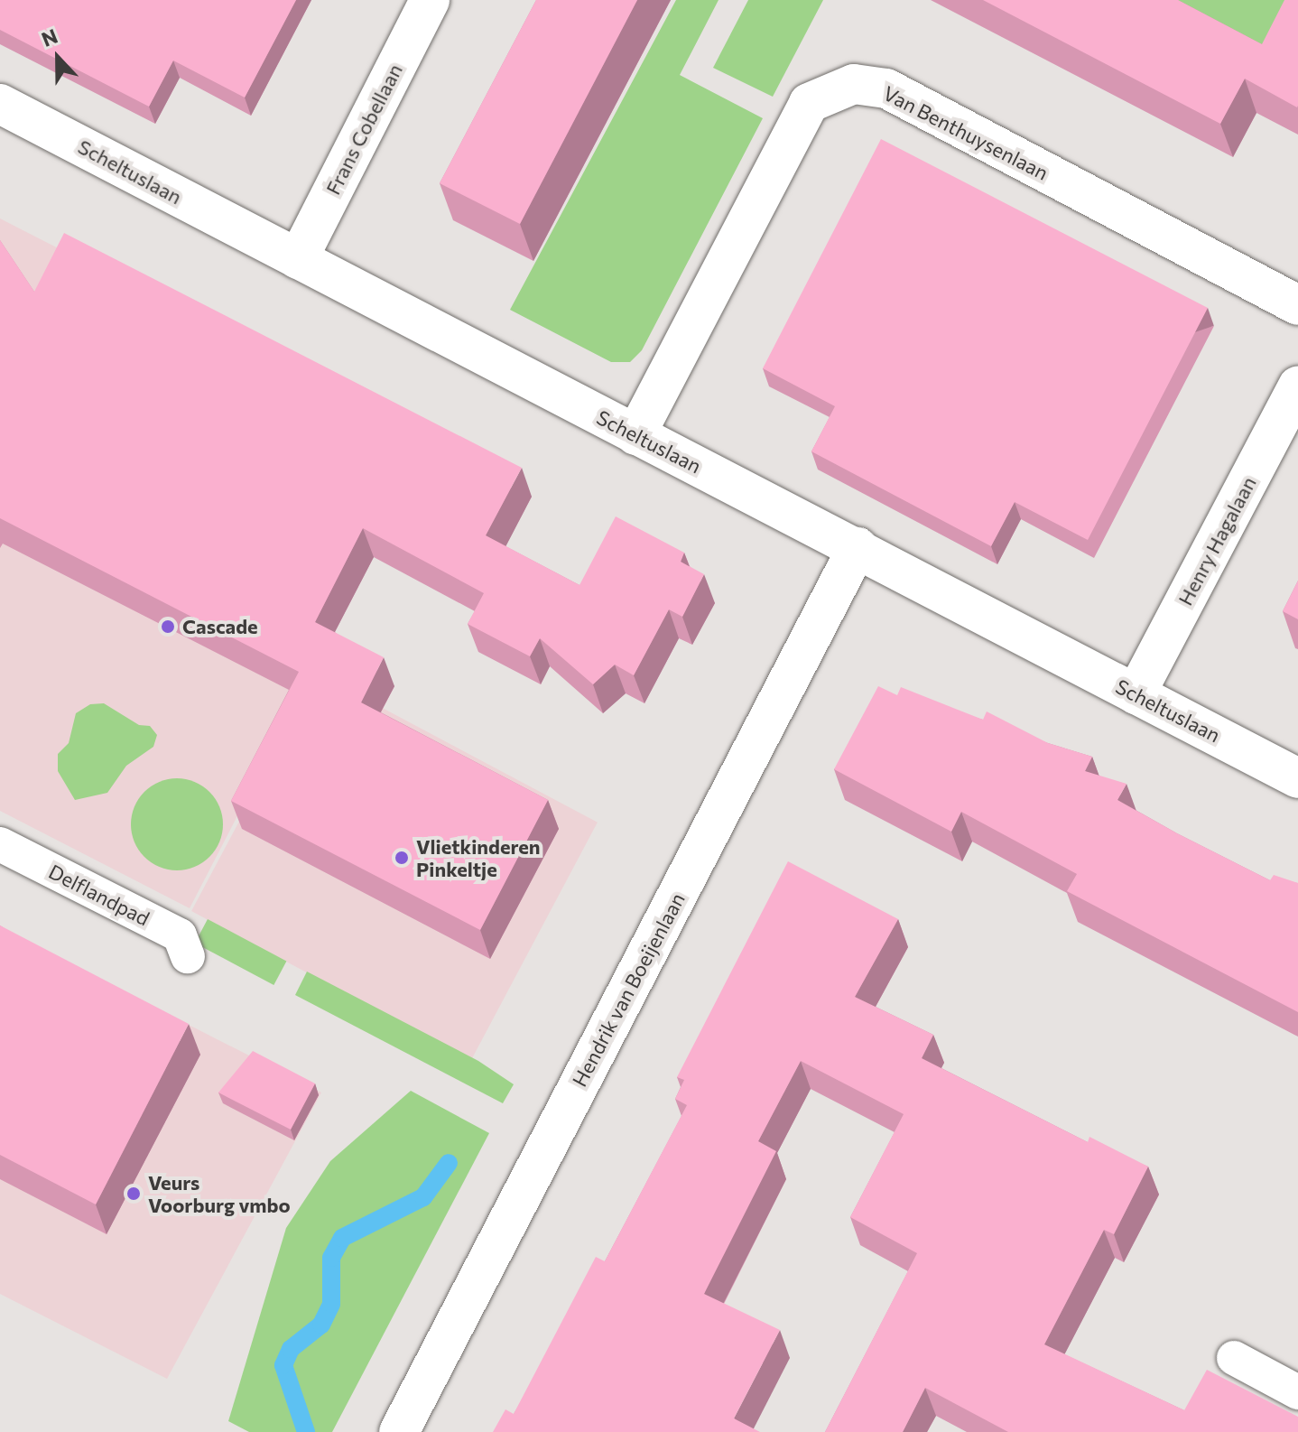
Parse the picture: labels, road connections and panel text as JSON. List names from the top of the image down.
{
  "streets": {
    "street": [
      "Frans Cobellaan",
      "Van Benthuysenlaan",
      "Scheltuslaan",
      "Henry Hagalaan",
      "Hendrik van Boeijenlaan"
    ],
    "lane": ["Delflandpad"]
  },
  "crossings": [
    ["Frans Cobellaan", "Scheltuslaan"],
    ["Van Benthuysenlaan", "Scheltuslaan"],
    ["Scheltuslaan", "Henry Hagalaan"],
    ["Scheltuslaan", "Hendrik van Boeijenlaan"]
  ],
  "places": ["Cascade", "Vlietkinderen Pinkeltje", "Veurs Voorburg vmbo"],
  "north": "top"
}
